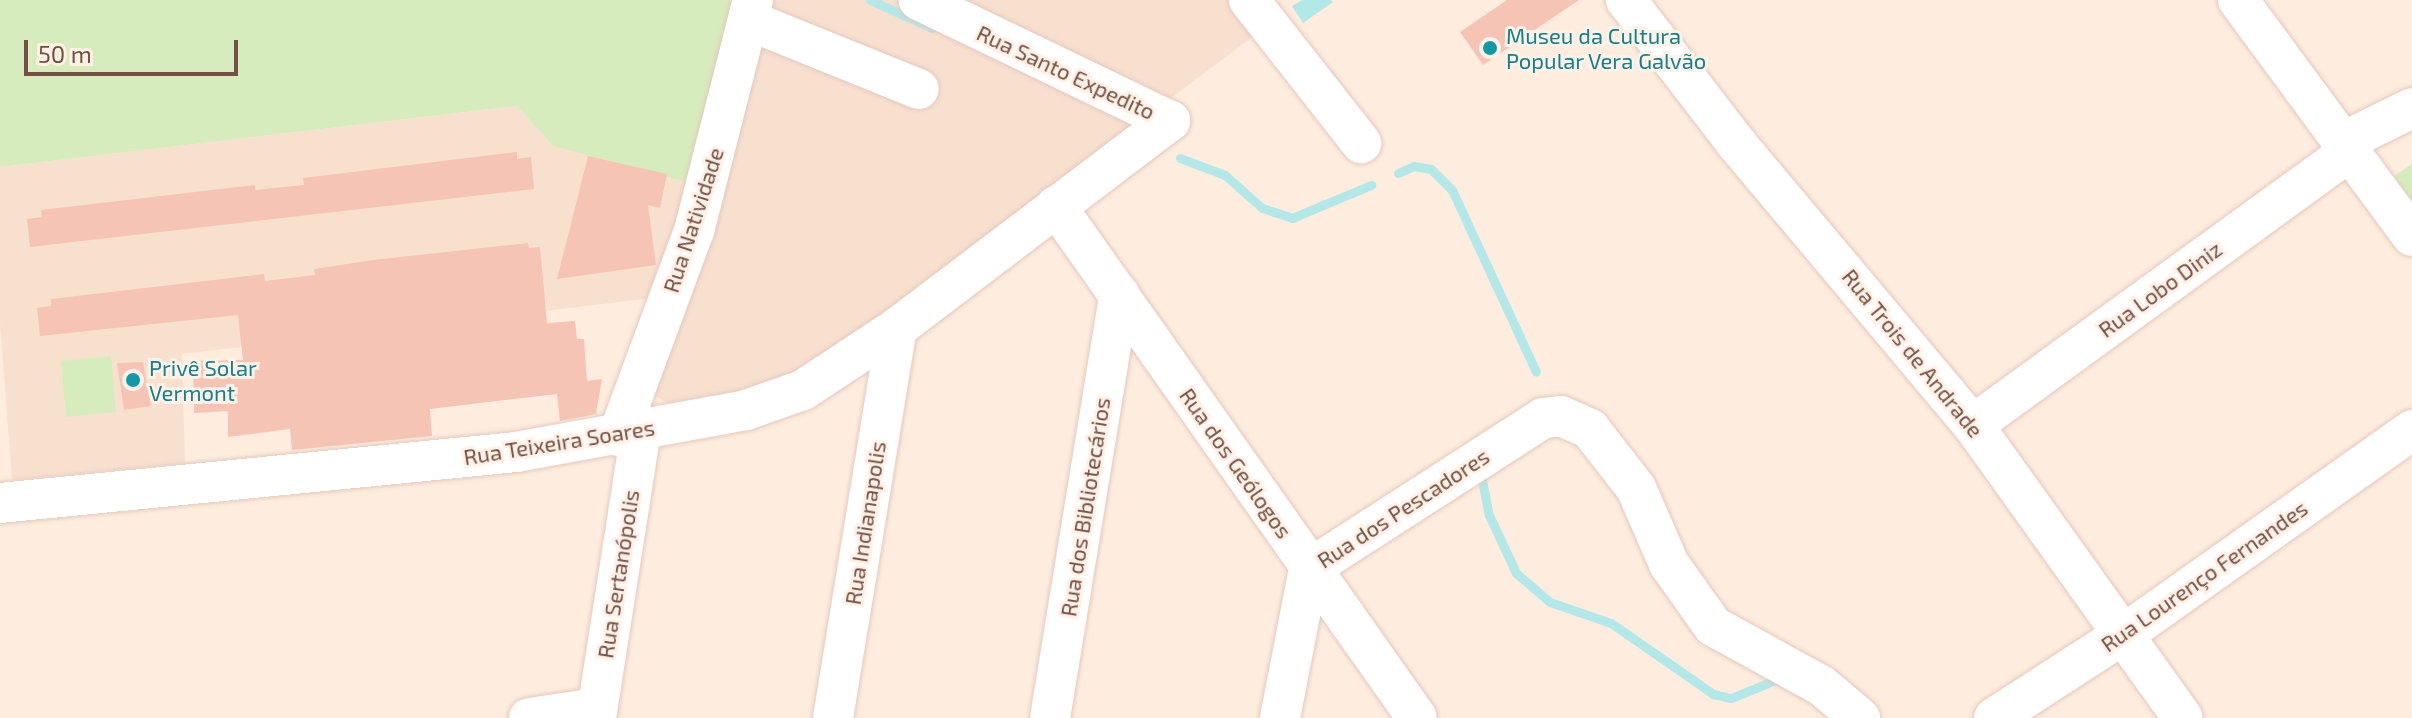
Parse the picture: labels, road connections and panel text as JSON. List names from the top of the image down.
{
  "streets": {
    "street": [
      "Rua Santo Expedito",
      "Rua Natividade",
      "Rua Lobo Diniz",
      "Rua Trois de Andrade",
      "Rua Teixeira Soares",
      "Rua dos Geólogos",
      "Rua dos Bibliotecários",
      "Rua dos Pescadores",
      "Rua Indianapolis",
      "Rua Sertanópolis",
      "Rua Lourenço Fernandes"
    ]
  },
  "crossings": [
    ["Rua Santo Expedito", "Rua Teixeira Soares"],
    ["Rua Natividade", "Rua Teixeira Soares"],
    ["Rua Natividade", "Rua Sertanópolis"],
    ["Rua Lobo Diniz", "Rua Trois de Andrade"],
    ["Rua Trois de Andrade", "Rua Lourenço Fernandes"],
    ["Rua Teixeira Soares", "Rua dos Geólogos"],
    ["Rua Teixeira Soares", "Rua Indianapolis"],
    ["Rua Teixeira Soares", "Rua Sertanópolis"],
    ["Rua dos Geólogos", "Rua dos Bibliotecários"],
    ["Rua dos Geólogos", "Rua dos Pescadores"]
  ],
  "places": ["Museu da Cultura Popular Vera Galvão", "Privê Solar Vermont"],
  "scale_bar": "50 m"
}
